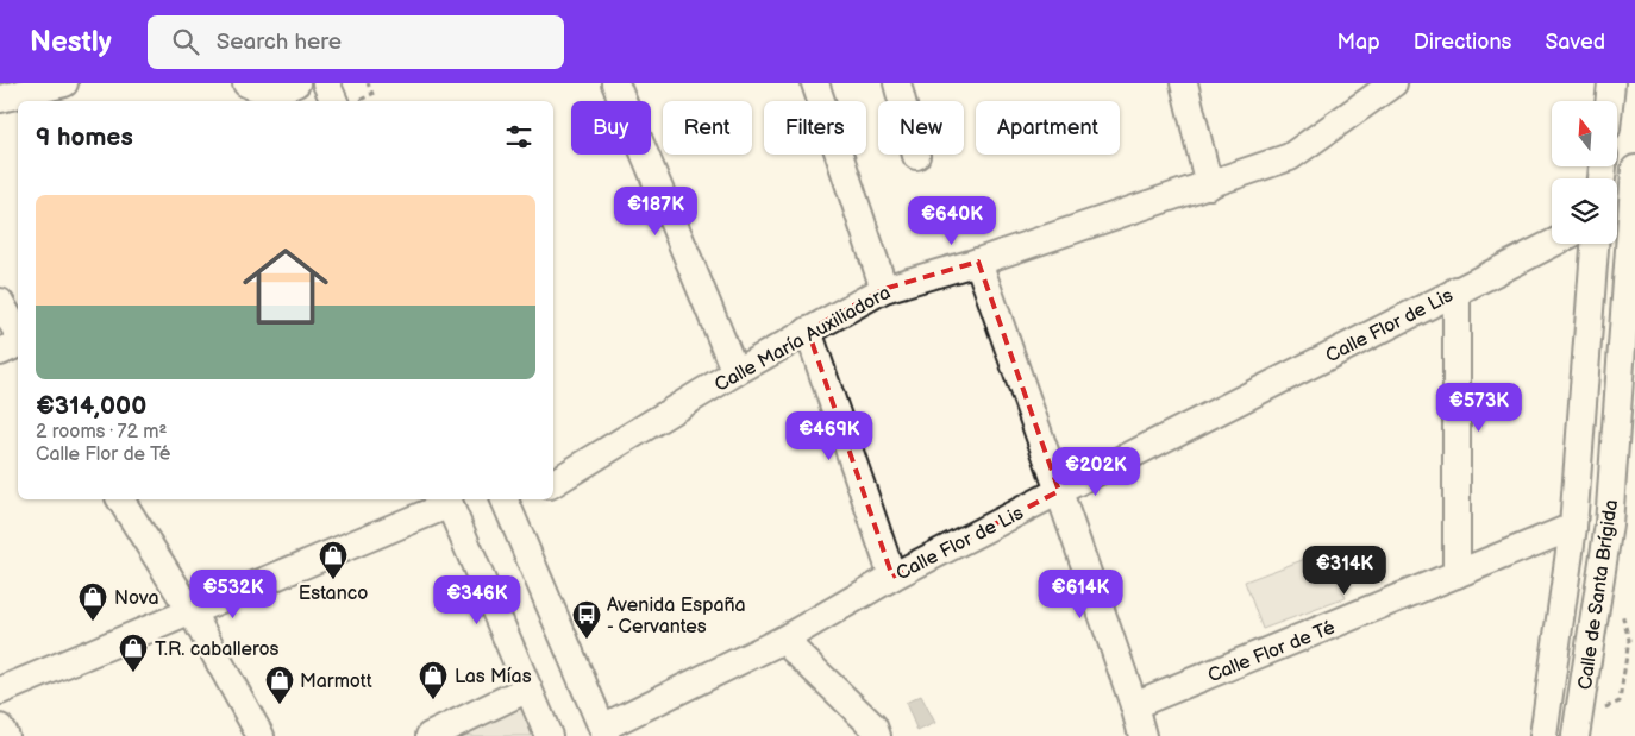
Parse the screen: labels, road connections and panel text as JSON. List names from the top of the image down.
{
  "streets": {
    "street": [
      "Calle Flor de Lis",
      "Calle María Auxiliadora",
      "Calle de Santa Brígida",
      "Calle Flor de Té"
    ]
  },
  "crossings": [
    ["Calle de Santa Brígida", "Calle Flor de Té"]
  ],
  "places": {
    "shop": [
      "Estanco",
      "Nova",
      "T.R. caballeros",
      "Las Mías",
      "Marmott"
    ],
    "bus stop": ["Avenida España - Cervantes"]
  },
  "north": "top",
  "page": {
    "header": "Nestly",
    "search": "Search here",
    "nav": ["Map", "Directions", "Saved"],
    "chip": [
      "Buy",
      "Rent",
      "Filters",
      "New",
      "Apartment"
    ],
    "heading": "9 homes",
    "list": [
      {
        "name": "€314,000",
        "note": "2 rooms · 72 m² · Calle Flor de Té"
      }
    ],
    "price": [
      "€187K",
      "€640K",
      "€573K",
      "€469K",
      "€202K",
      "€314K",
      "€532K",
      "€614K",
      "€346K"
    ]
  }
}
